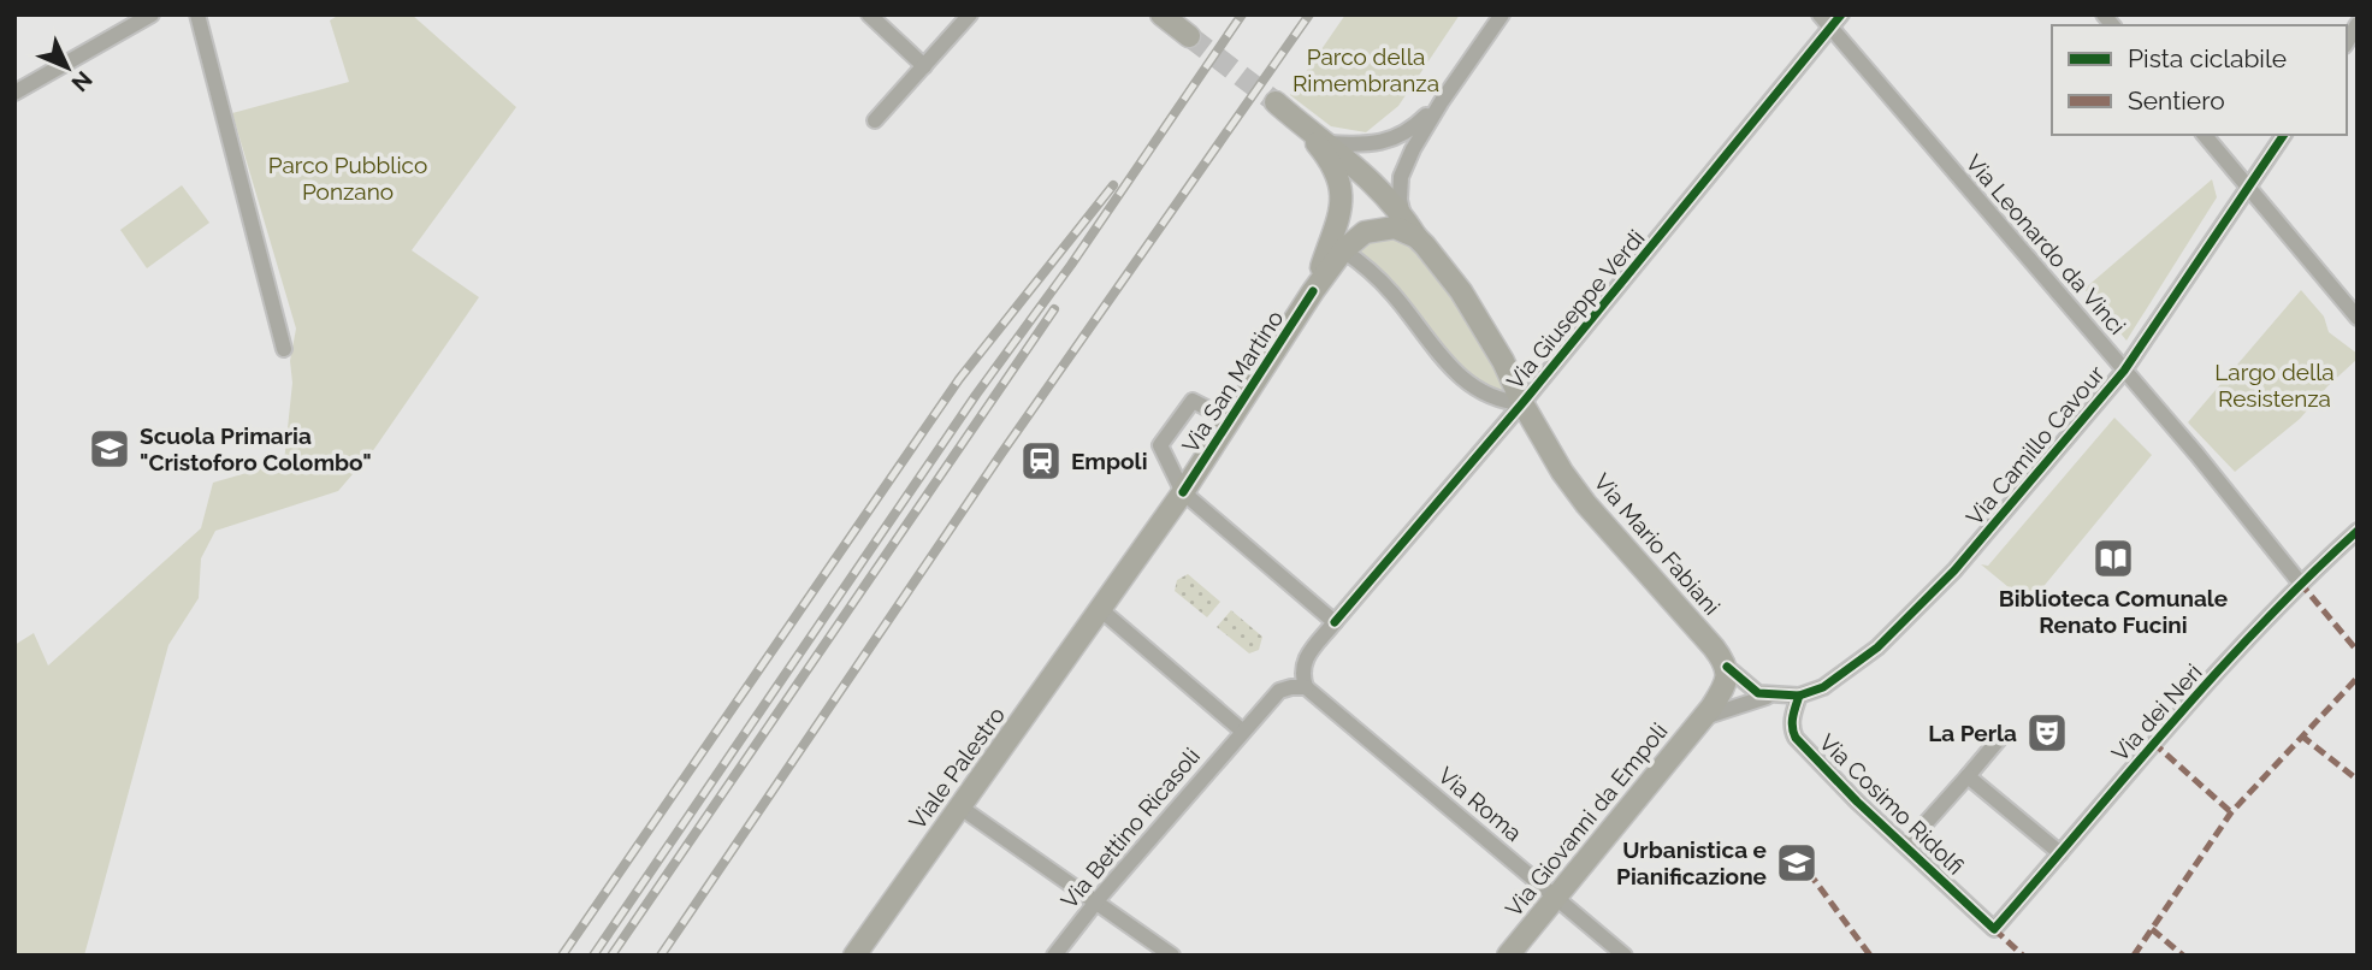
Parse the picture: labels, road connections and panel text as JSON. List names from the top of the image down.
{
  "streets": {
    "main road": [
      "Via San Martino",
      "Via Mario Fabiani",
      "Viale Palestro",
      "Via Giovanni da Empoli"
    ],
    "street": [
      "Via Leonardo da Vinci",
      "Via Giuseppe Verdi",
      "Via Camillo Cavour",
      "Via dei Neri",
      "Via Roma",
      "Via Cosimo Ridolfi",
      "Via Bettino Ricasoli"
    ]
  },
  "crossings": [
    ["Via Leonardo da Vinci", "Via Giuseppe Verdi"],
    ["Via Leonardo da Vinci", "Via Camillo Cavour"],
    ["Via Leonardo da Vinci", "Via dei Neri"],
    ["Via Giuseppe Verdi", "Via Mario Fabiani"],
    ["Via Giuseppe Verdi", "Via Roma"],
    ["Via Giuseppe Verdi", "Via Bettino Ricasoli"],
    ["Via San Martino", "Viale Palestro"],
    ["Via Camillo Cavour", "Via Mario Fabiani"],
    ["Via Camillo Cavour", "Via Cosimo Ridolfi"],
    ["Via Mario Fabiani", "Via Giovanni da Empoli"],
    ["Via dei Neri", "Via Cosimo Ridolfi"],
    ["Via Roma", "Via Giovanni da Empoli"],
    ["Via Roma", "Via Bettino Ricasoli"]
  ],
  "parks": ["Parco della Rimembranza", "Parco Pubblico Ponzano", "Largo della Resistenza"],
  "places": {
    "school or university": ["Scuola Primaria \"Cristoforo Colombo\"", "Urbanistica e Pianificazione"],
    "station": ["Empoli"],
    "library": ["Biblioteca Comunale Renato Fucini"],
    "theatre": ["La Perla"]
  },
  "legend": ["Pista ciclabile", "Sentiero"],
  "north": "bottom right"
}
